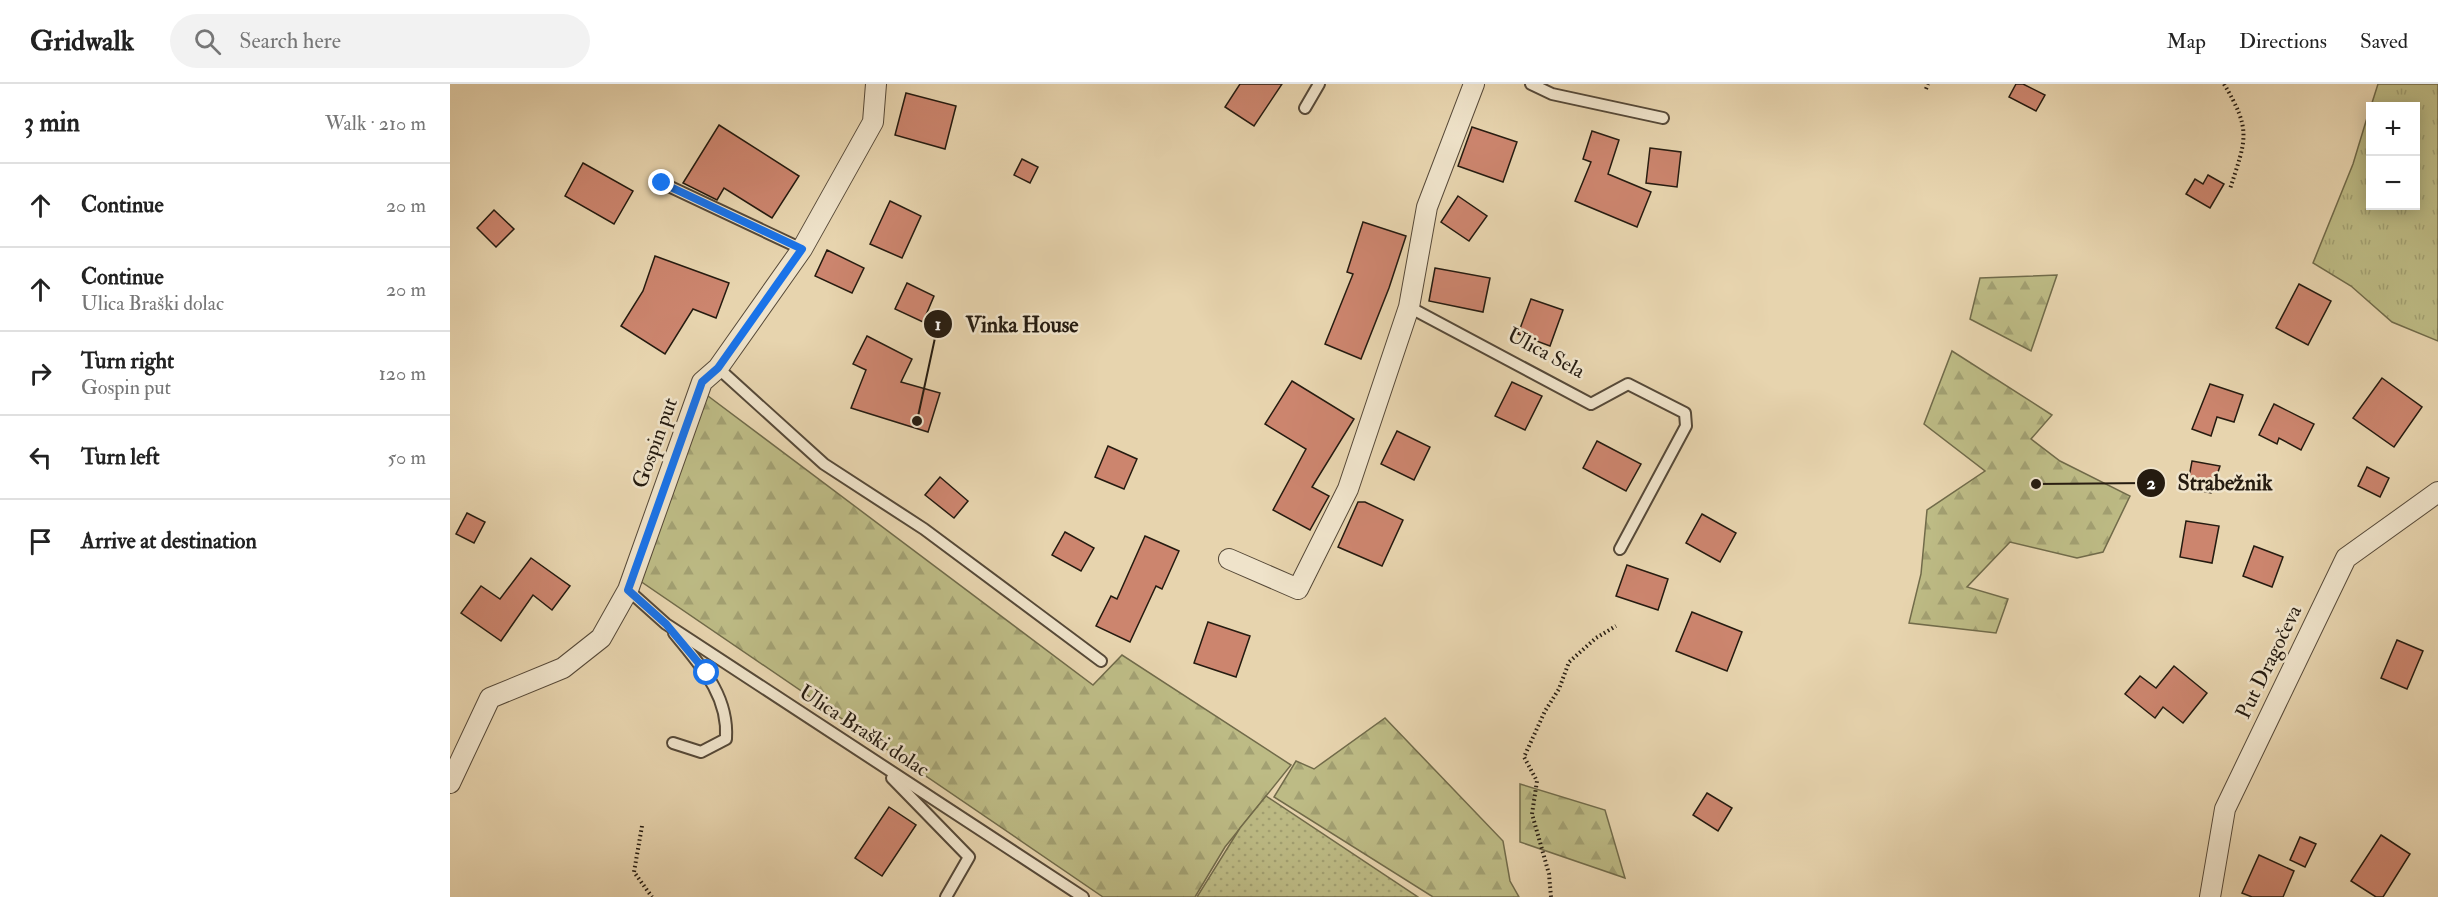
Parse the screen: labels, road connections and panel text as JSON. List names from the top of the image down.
{
  "streets": {
    "street": ["Gospin put", "Put Dragočeva"],
    "lane": ["Ulica Sela", "Ulica Braški dolac"]
  },
  "crossings": [
    ["Gospin put", "Ulica Braški dolac"]
  ],
  "places": ["Vinka House", "Strabežnik"],
  "page": {
    "header": "Gridwalk",
    "search": "Search here",
    "nav": ["Map", "Directions", "Saved"],
    "heading": ["3 min", "Walk · 210 m"],
    "map_buttons": ["+", "−"],
    "list": [
      ["Continue", "20 m"],
      ["Continue", "Ulica Braški dolac", "20 m"],
      ["Turn right", "Gospin put", "120 m"],
      ["Turn left", "50 m"],
      "Arrive at destination"
    ]
  }
}
